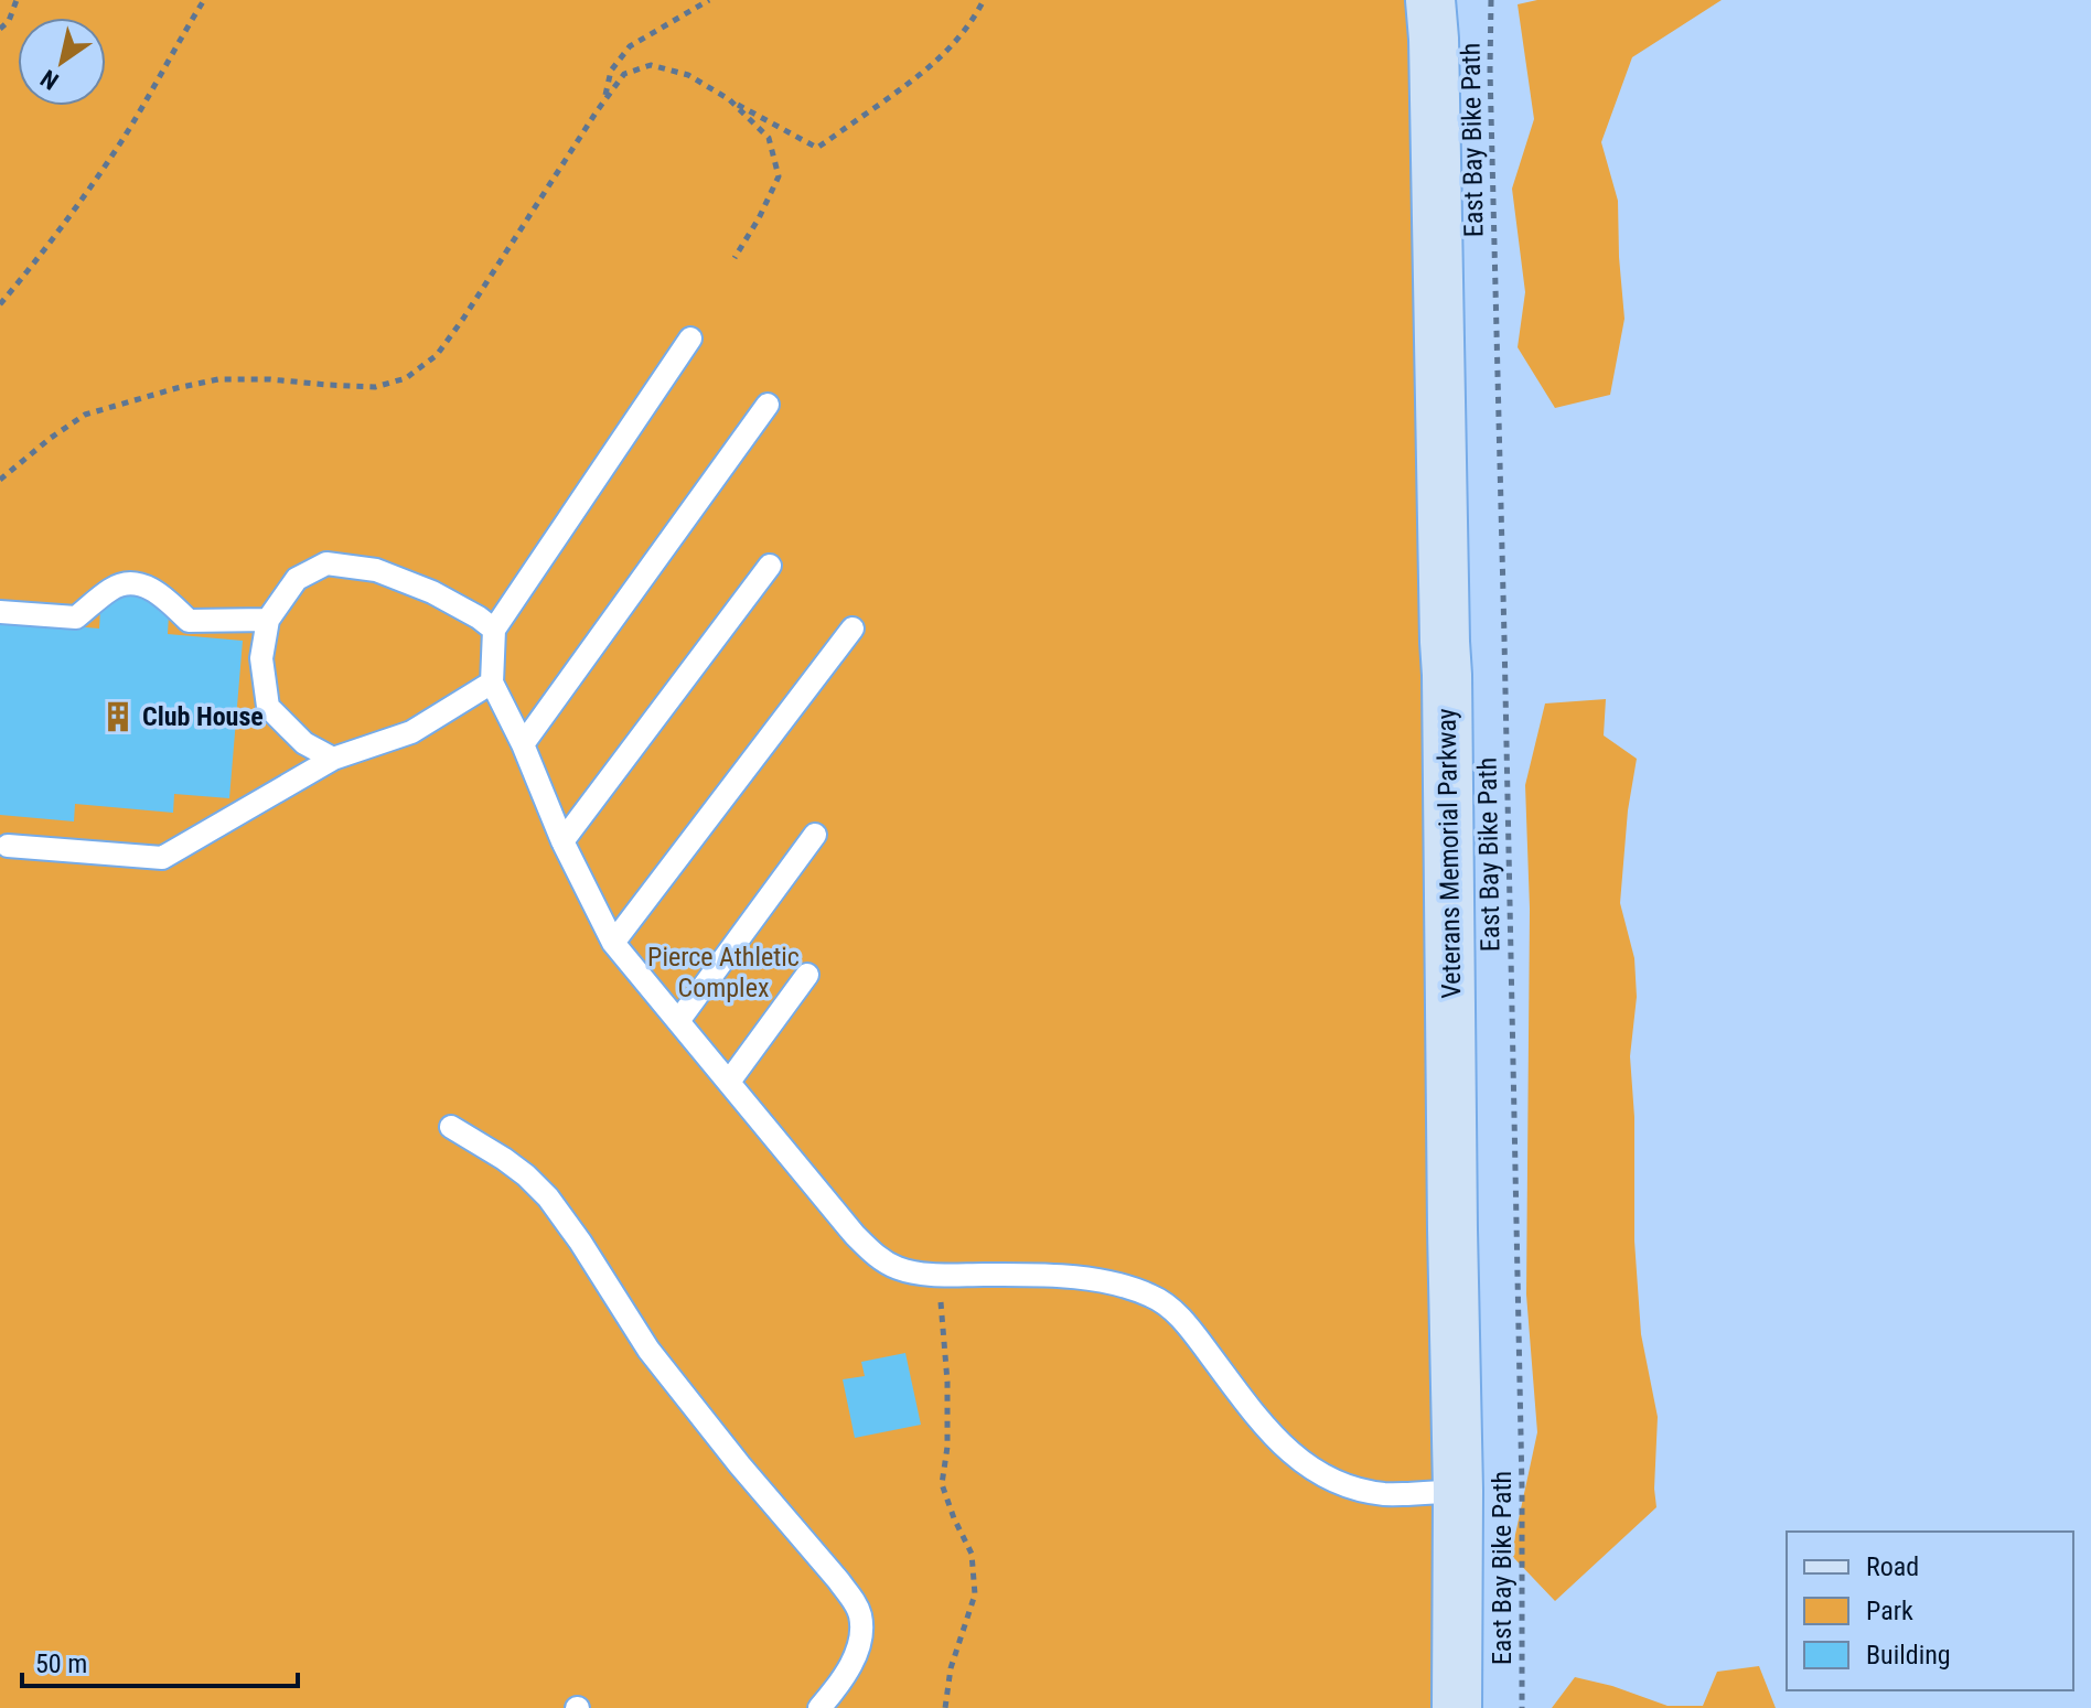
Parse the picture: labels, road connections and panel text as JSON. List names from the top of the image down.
{
  "streets": {
    "main road": ["Veterans Memorial Parkway"],
    "path": ["East Bay Bike Path"]
  },
  "parks": ["Pierce Athletic Complex"],
  "places": {
    "building": ["Club House"]
  },
  "legend": ["Road", "Park", "Building"],
  "scale_bar": "50 m",
  "north": "bottom left"
}
